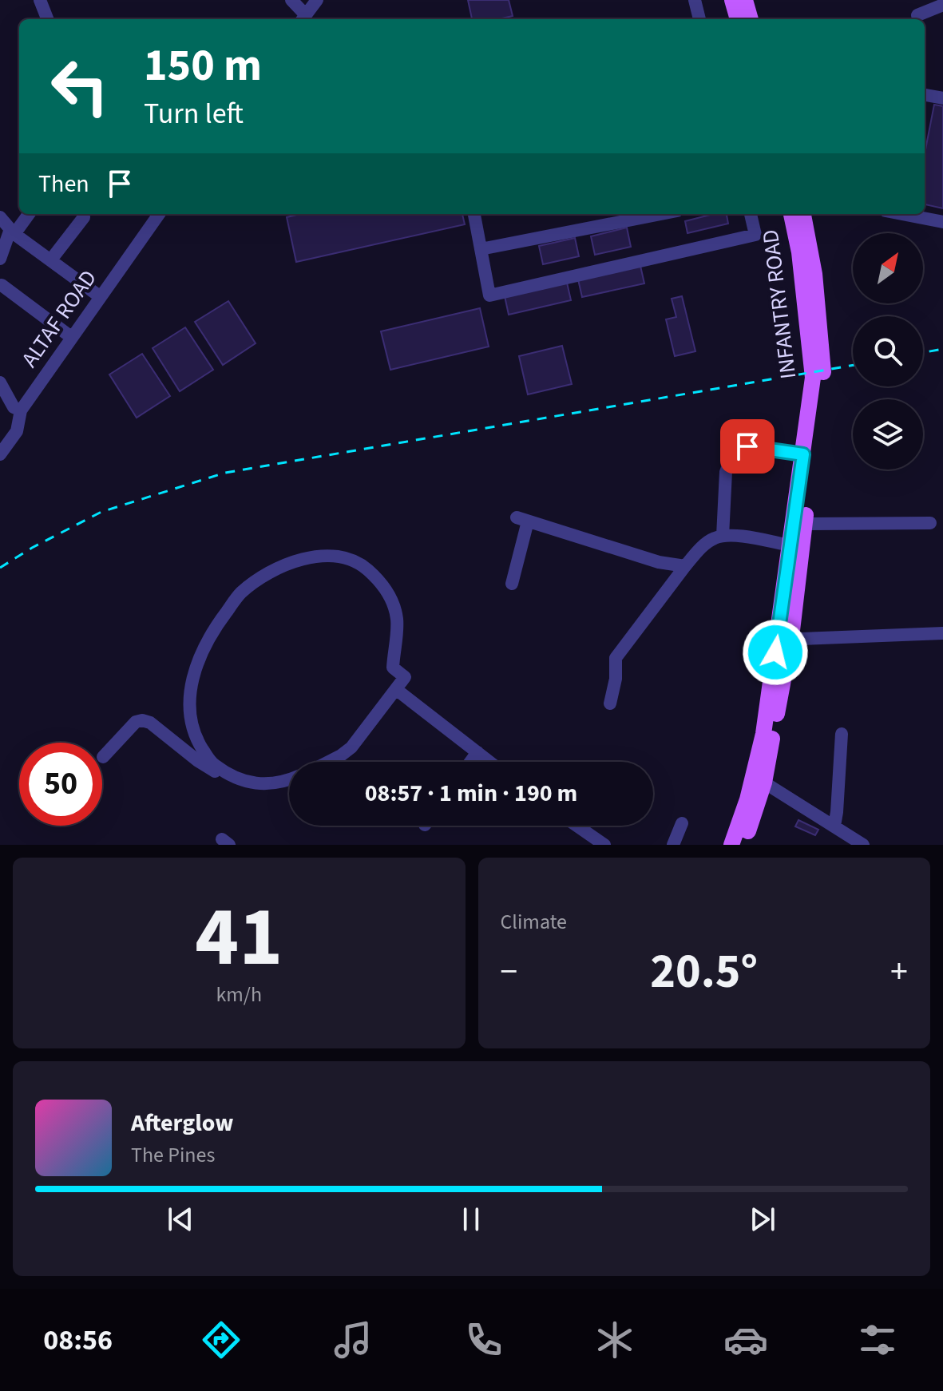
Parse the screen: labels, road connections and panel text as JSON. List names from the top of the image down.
{
  "streets": {
    "main road": ["INFANTRY ROAD"],
    "street": ["ALTAF ROAD"]
  },
  "north": "top right",
  "page": {
    "turn": ["150 m", "Turn left"],
    "then": "Then",
    "limit": "50",
    "trip": "08:57 · 1 min · 190 m",
    "tile": [
      ["41", "km/h"],
      "Climate"
    ],
    "heat": ["−", "20.5°", "+"],
    "song": ["Afterglow", "The Pines"],
    "tabs": "08:56"
  }
}
